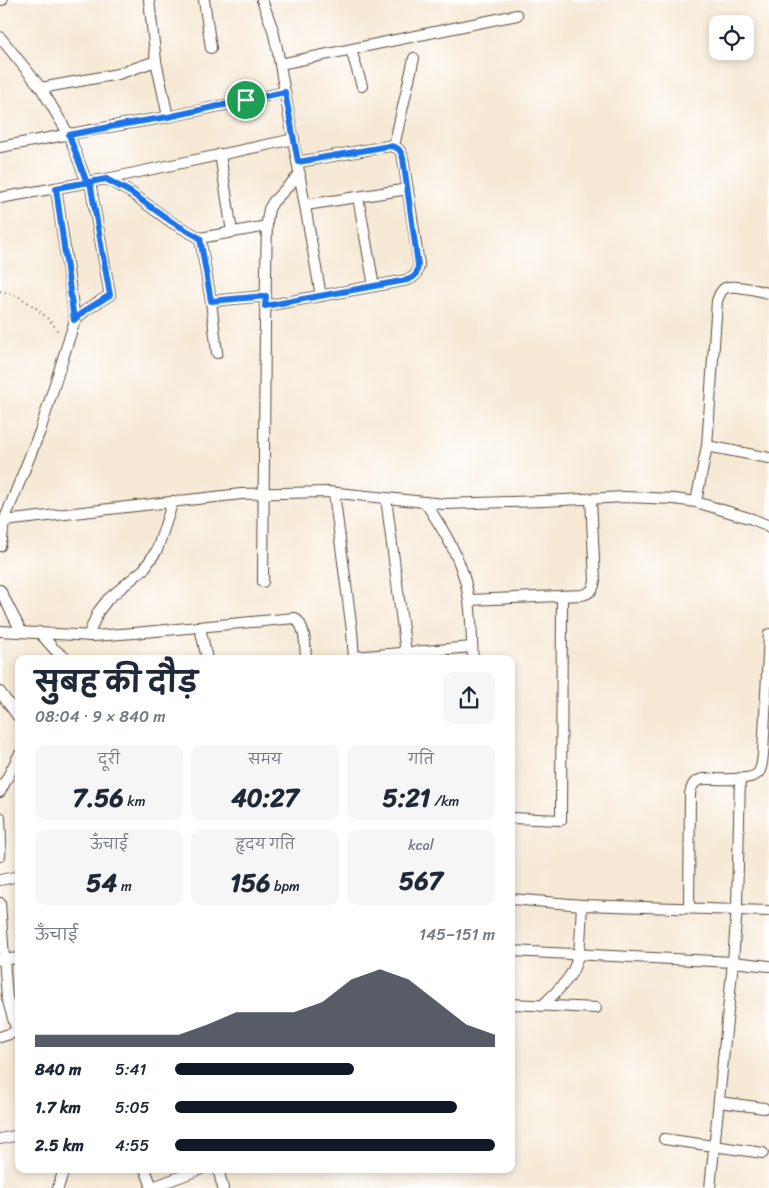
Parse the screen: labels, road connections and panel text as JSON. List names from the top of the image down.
{
  "page": {
    "heading": ["सुबह की दौड़", "08:04 · 9 × 840 m"],
    "stats": [
      ["दूरी", "7.56 km"],
      ["समय", "40:27"],
      ["गति", "5:21 /km"],
      ["ऊँचाई", "54 m"],
      ["हृदय गति", "156 bpm"],
      ["kcal", "567"]
    ],
    "chart": ["ऊँचाई", "145–151 m"],
    "list": [
      {
        "name": "840 m",
        "note": "5:41"
      },
      {
        "name": "1.7 km",
        "note": "5:05"
      },
      {
        "name": "2.5 km",
        "note": "4:55"
      }
    ]
  }
}
